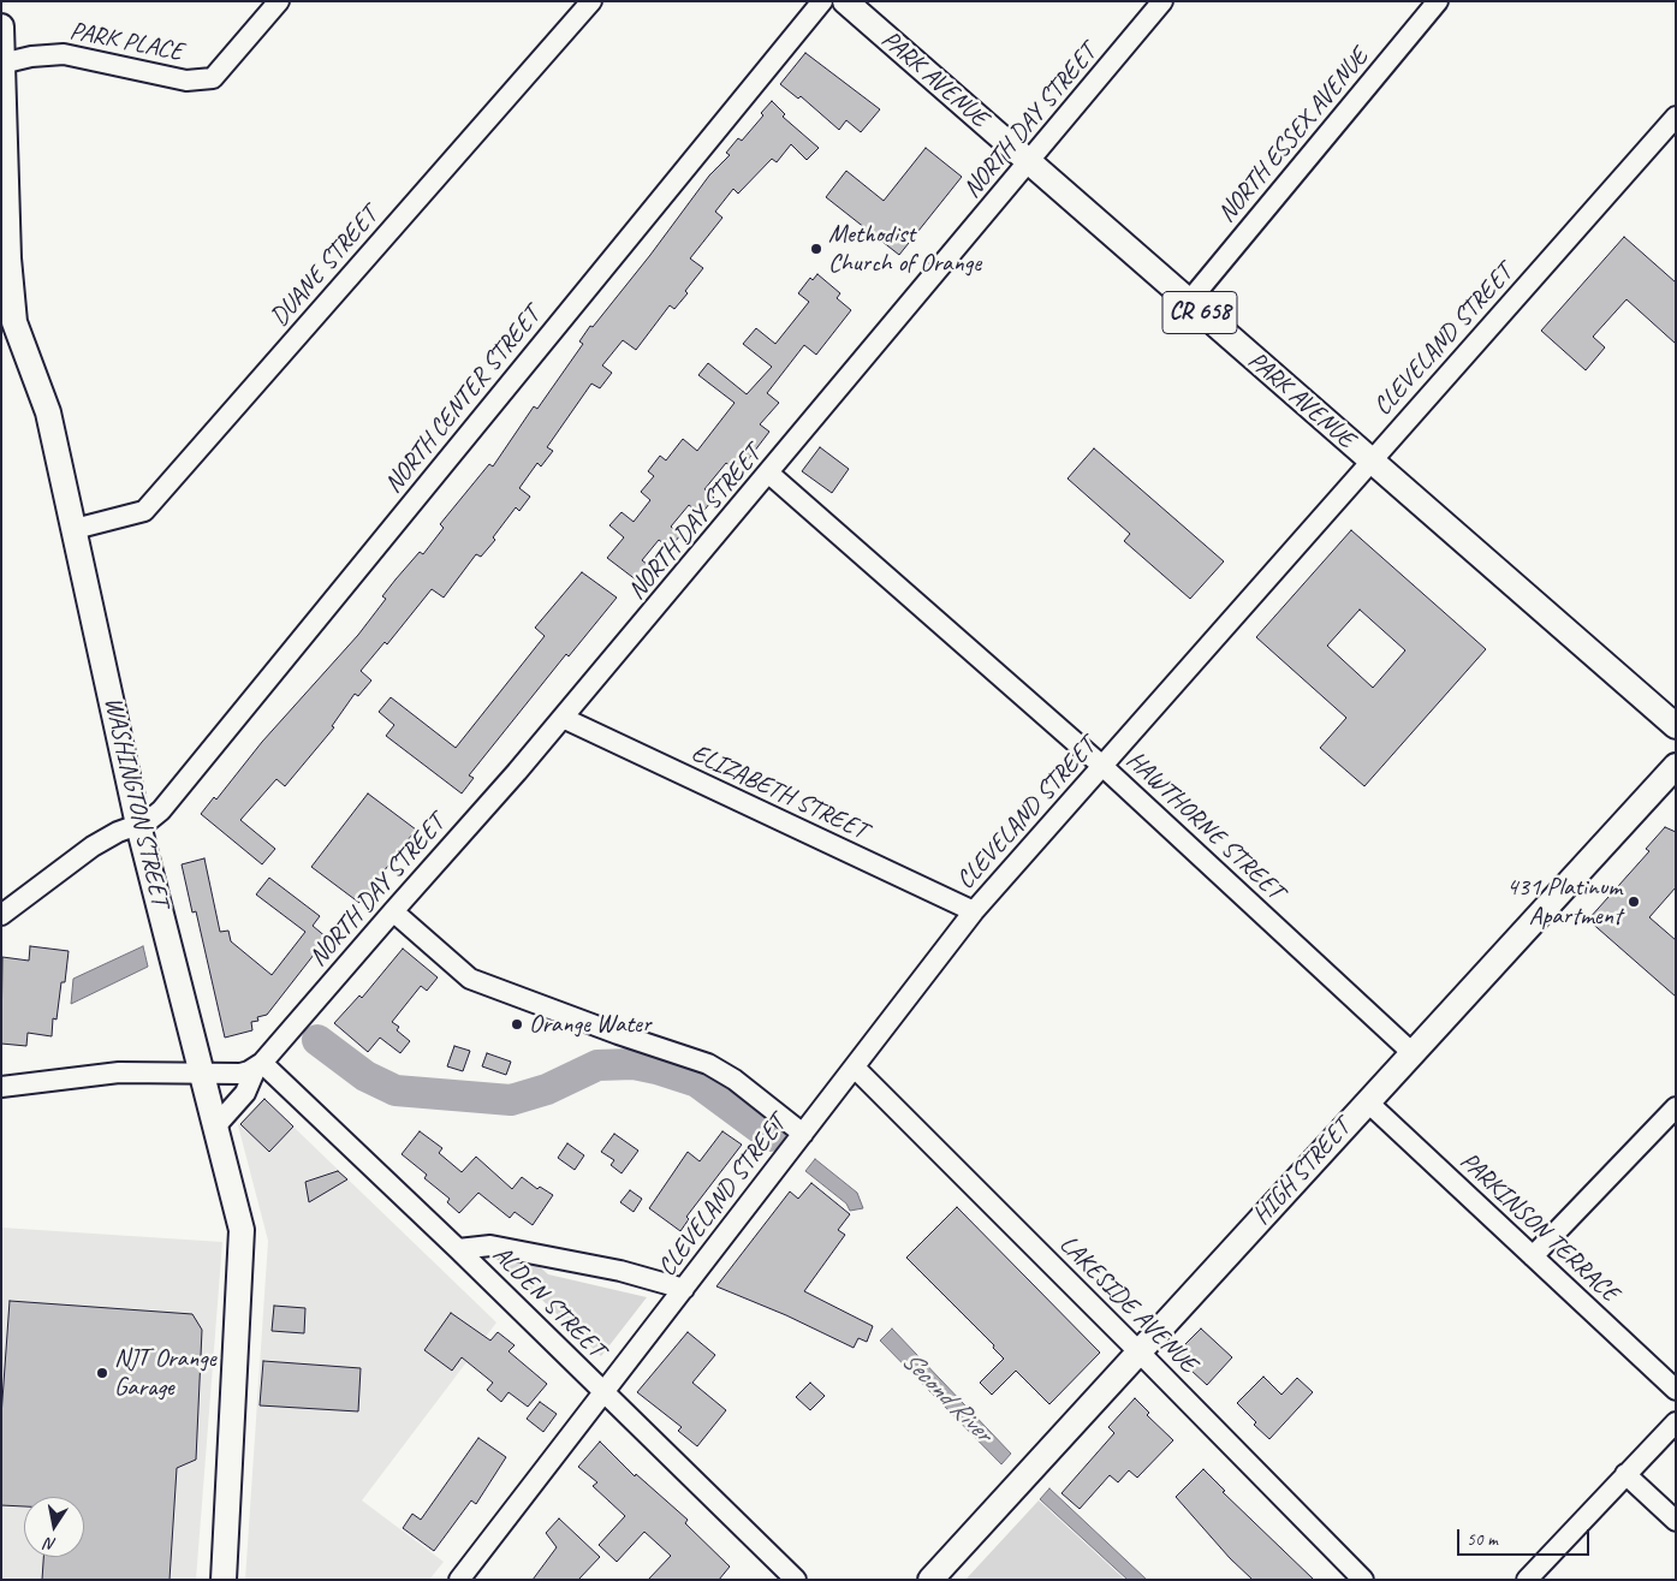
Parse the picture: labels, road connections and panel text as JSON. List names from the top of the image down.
{
  "streets": {
    "main road": [
      "PARK AVENUE",
      "CR 658",
      "WASHINGTON STREET",
      "HIGH STREET"
    ],
    "street": [
      "PARK PLACE",
      "NORTH DAY STREET",
      "NORTH ESSEX AVENUE",
      "DUANE STREET",
      "CLEVELAND STREET",
      "NORTH CENTER STREET",
      "ELIZABETH STREET",
      "HAWTHORNE STREET",
      "PARKINSON TERRACE",
      "ALDEN STREET",
      "LAKESIDE AVENUE"
    ]
  },
  "crossings": [
    ["PARK PLACE", "WASHINGTON STREET"],
    ["PARK AVENUE", "NORTH DAY STREET"],
    ["PARK AVENUE", "NORTH ESSEX AVENUE"],
    ["PARK AVENUE", "CLEVELAND STREET"],
    ["NORTH DAY STREET", "ELIZABETH STREET"],
    ["NORTH DAY STREET", "WASHINGTON STREET"],
    ["NORTH DAY STREET", "HAWTHORNE STREET"],
    ["NORTH DAY STREET", "ALDEN STREET"],
    ["DUANE STREET", "WASHINGTON STREET"],
    ["CLEVELAND STREET", "ELIZABETH STREET"],
    ["CLEVELAND STREET", "HAWTHORNE STREET"],
    ["CLEVELAND STREET", "ALDEN STREET"],
    ["CLEVELAND STREET", "LAKESIDE AVENUE"],
    ["NORTH CENTER STREET", "WASHINGTON STREET"],
    ["HAWTHORNE STREET", "HIGH STREET"],
    ["HIGH STREET", "PARKINSON TERRACE"],
    ["HIGH STREET", "LAKESIDE AVENUE"]
  ],
  "water": ["Second River"],
  "places": [
    "Methodist Church of Orange",
    "431 Platinum Apartment",
    "Orange Water",
    "NJT Orange Garage"
  ],
  "scale_bar": "50 m",
  "north": "bottom"
}
